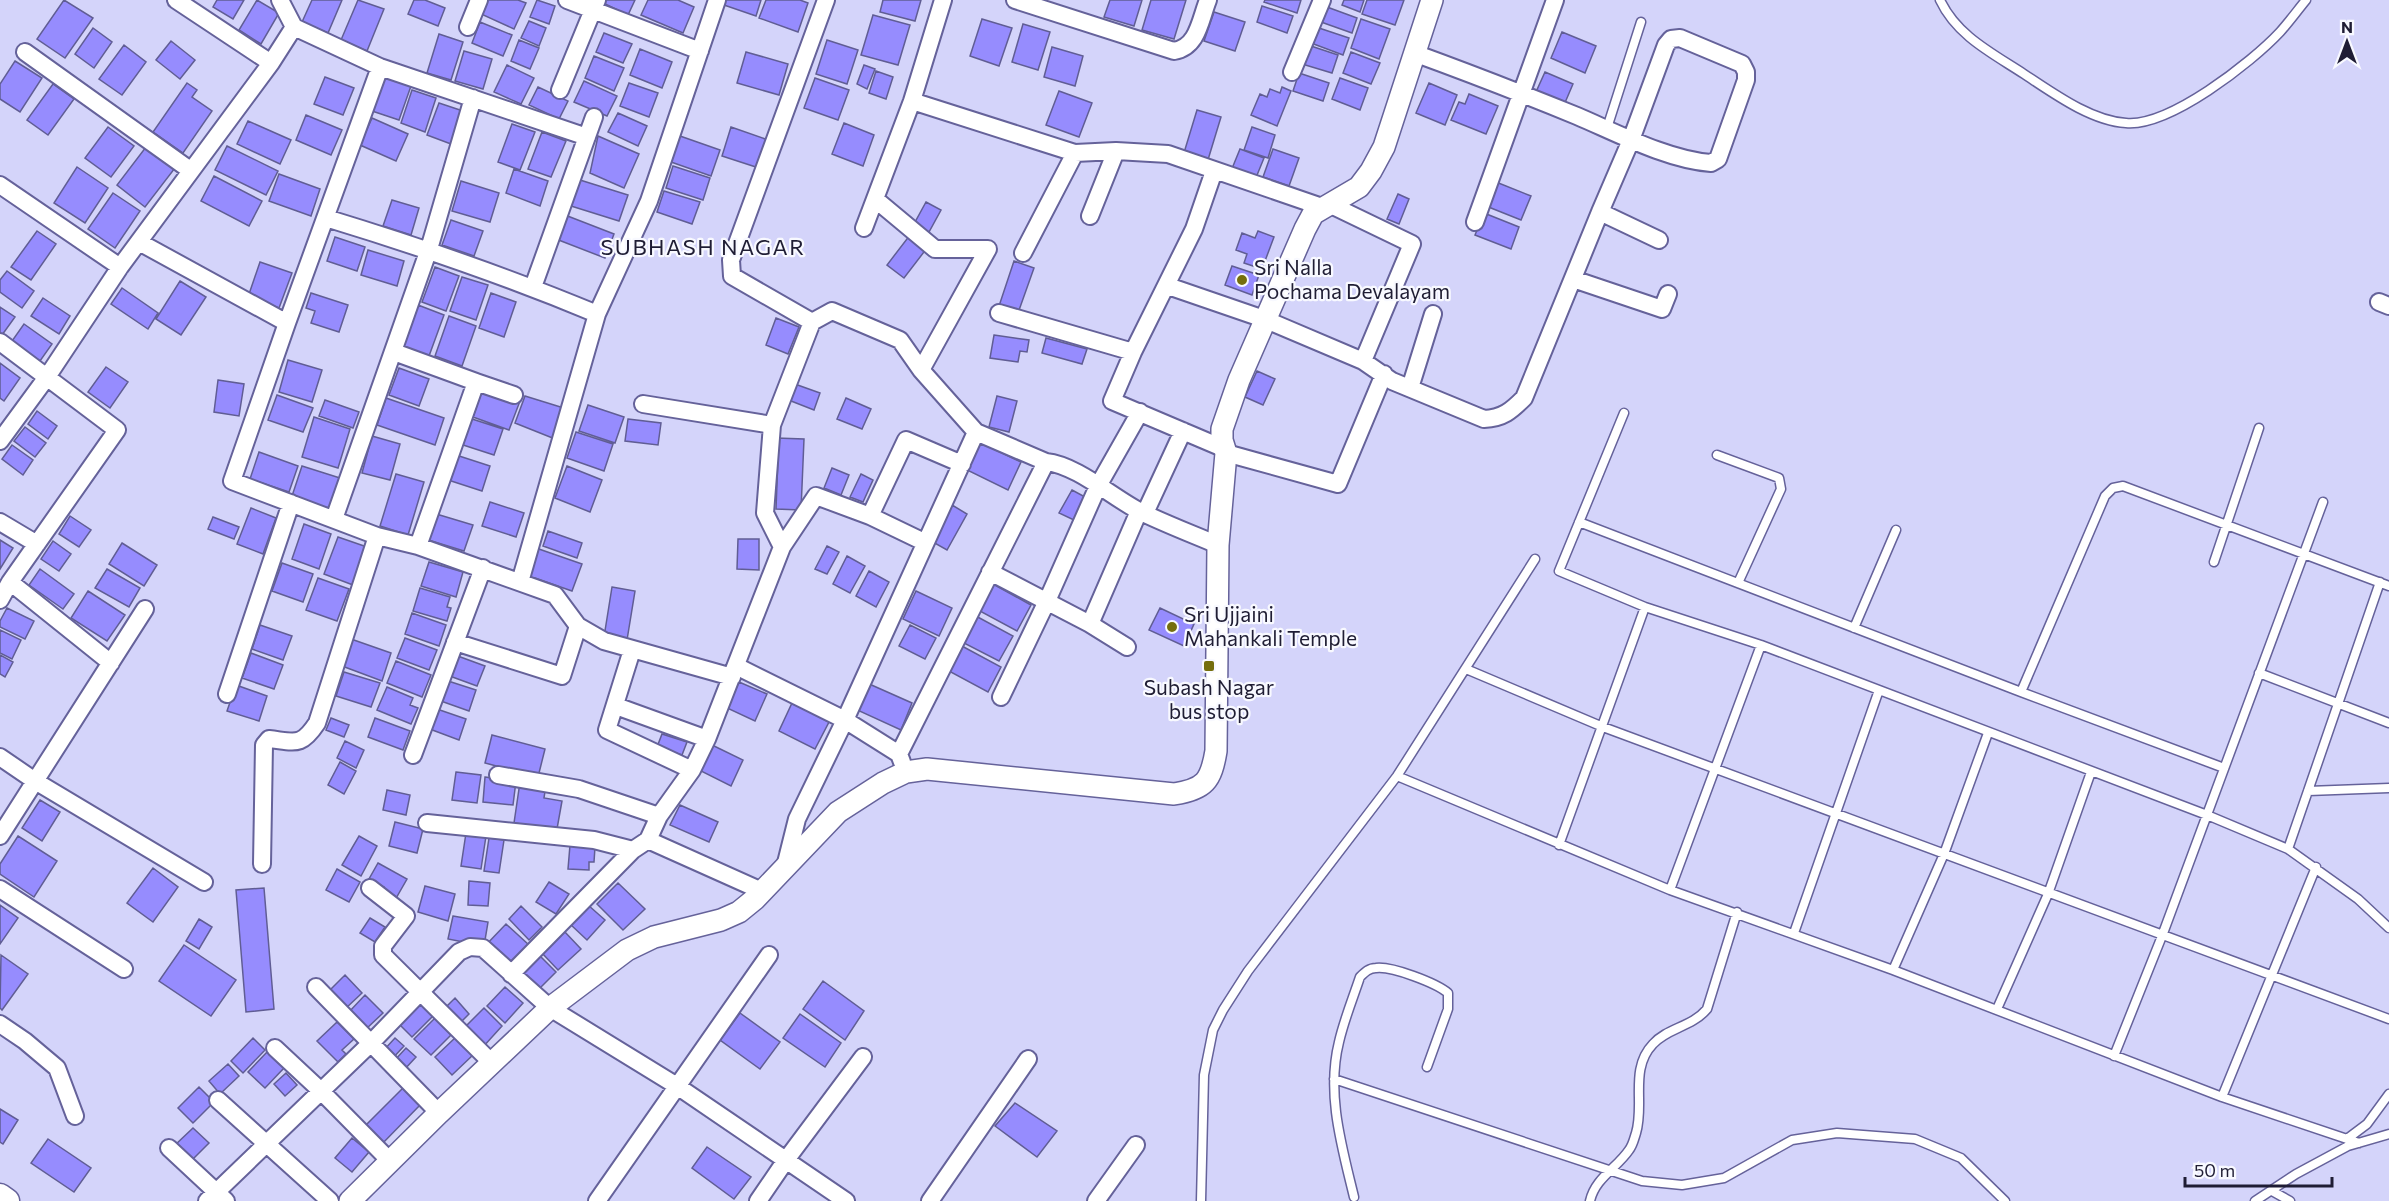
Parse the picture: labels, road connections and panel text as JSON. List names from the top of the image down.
{
  "districts": ["SUBHASH NAGAR"],
  "places": {
    "other": ["Sri Nalla Pochama Devalayam", "Sri Ujjaini Mahankali Temple"],
    "transit": ["Subash Nagar bus stop"]
  },
  "scale_bar": "50 m",
  "north": "top"
}
